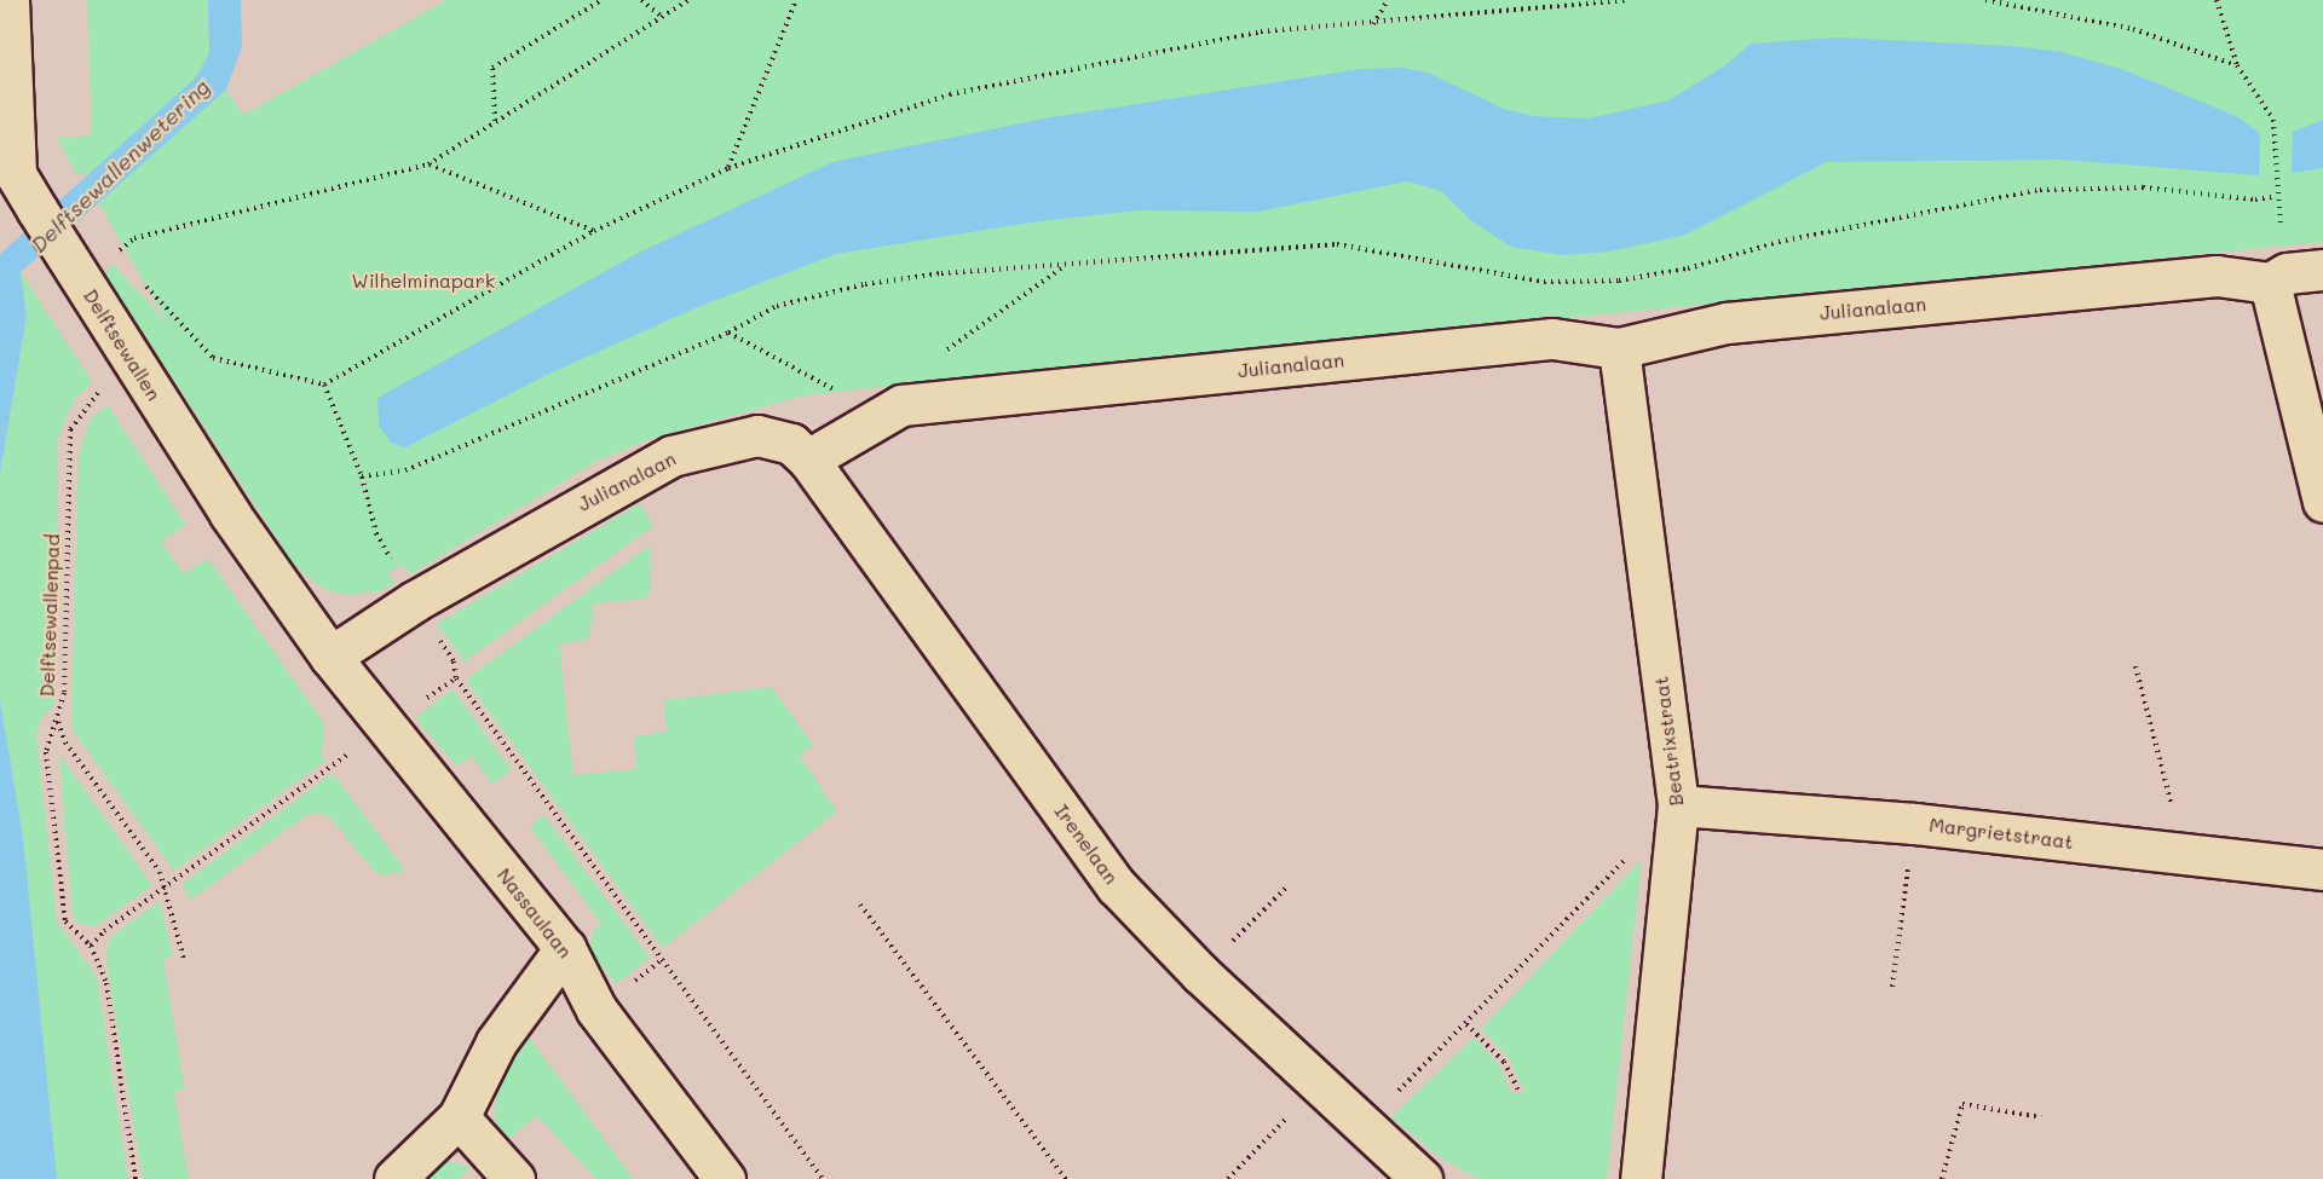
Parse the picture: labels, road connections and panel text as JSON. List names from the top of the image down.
{
  "streets": {
    "street": [
      "Julianalaan",
      "Delftsewallen",
      "Beatrixstraat",
      "Margrietstraat",
      "Irenelaan",
      "Nassaulaan"
    ],
    "path": ["Delftsewallenpad"]
  },
  "crossings": [
    ["Julianalaan", "Delftsewallen"],
    ["Julianalaan", "Beatrixstraat"],
    ["Julianalaan", "Irenelaan"],
    ["Julianalaan", "Nassaulaan"],
    ["Delftsewallen", "Delftsewallenpad"],
    ["Delftsewallen", "Nassaulaan"],
    ["Beatrixstraat", "Margrietstraat"]
  ],
  "water": ["Delftsewallenwetering"],
  "parks": ["Wilhelminapark"]
}
